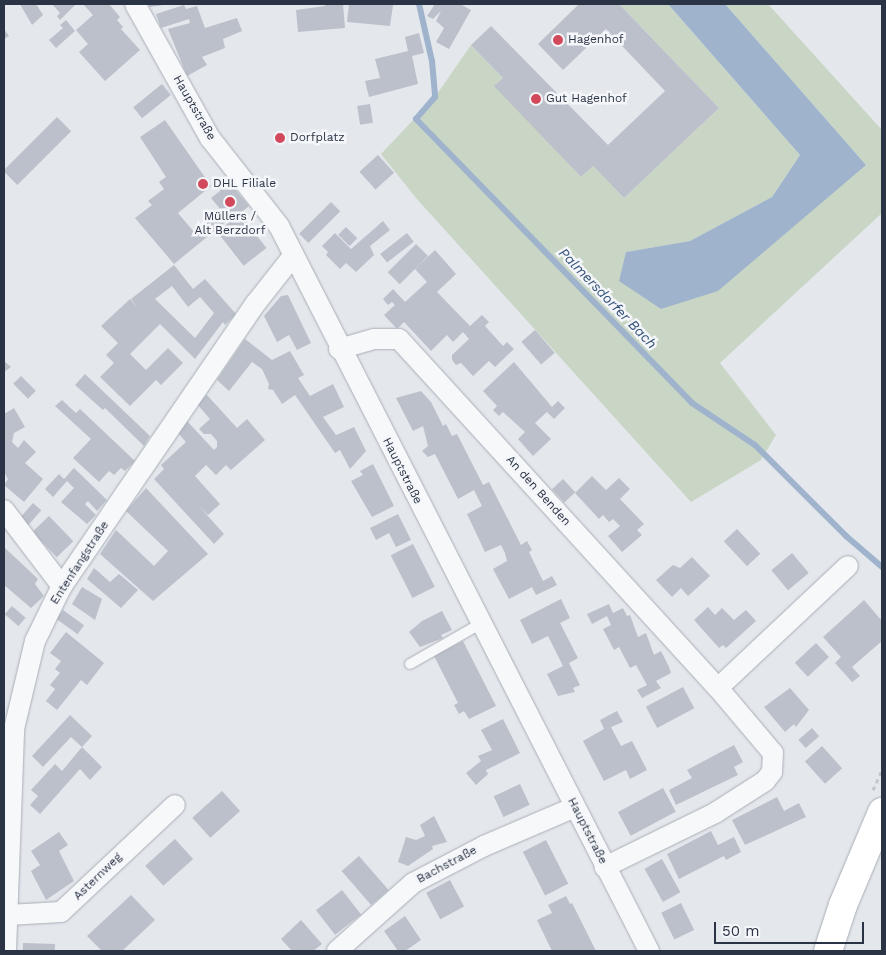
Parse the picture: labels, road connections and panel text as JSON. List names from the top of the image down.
{
  "streets": {
    "street": [
      "Hauptstraße",
      "An den Benden",
      "Entenfangstraße",
      "Bachstraße",
      "Asternweg"
    ]
  },
  "crossings": [
    ["Hauptstraße", "An den Benden"],
    ["Hauptstraße", "Entenfangstraße"],
    ["Hauptstraße", "Bachstraße"],
    ["Entenfangstraße", "Asternweg"]
  ],
  "water": ["Palmersdorfer Bach"],
  "places": [
    "Hagenhof",
    "Gut Hagenhof",
    "Dorfplatz",
    "DHL Filiale",
    "Müllers / Alt Berzdorf"
  ],
  "scale_bar": "50 m"
}
